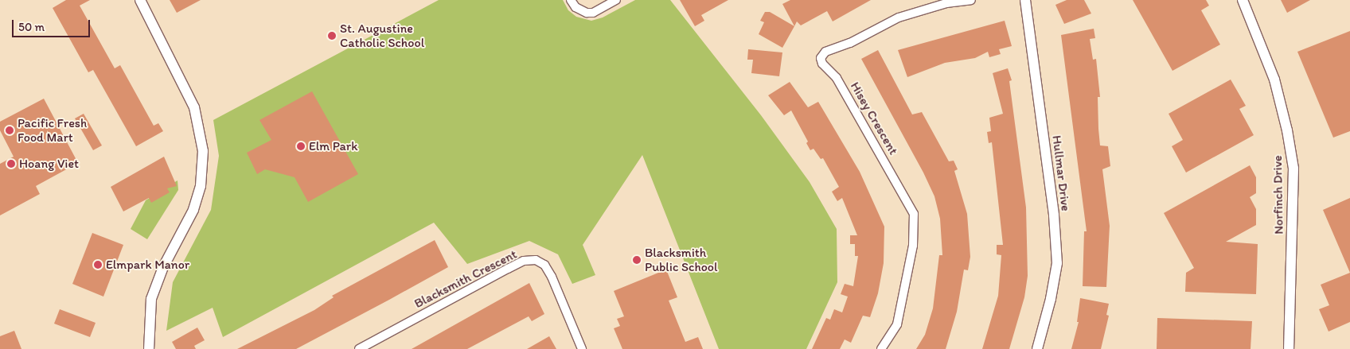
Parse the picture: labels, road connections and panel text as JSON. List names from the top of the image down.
{
  "streets": {
    "street": [
      "Hisey Crescent",
      "Hullmar Drive",
      "Norfinch Drive",
      "Blacksmith Crescent"
    ]
  },
  "places": [
    "St. Augustine Catholic School",
    "Pacific Fresh Food Mart",
    "Elm Park",
    "Hoang Viet",
    "Blacksmith Public School",
    "Elmpark Manor"
  ],
  "scale_bar": "50 m"
}
